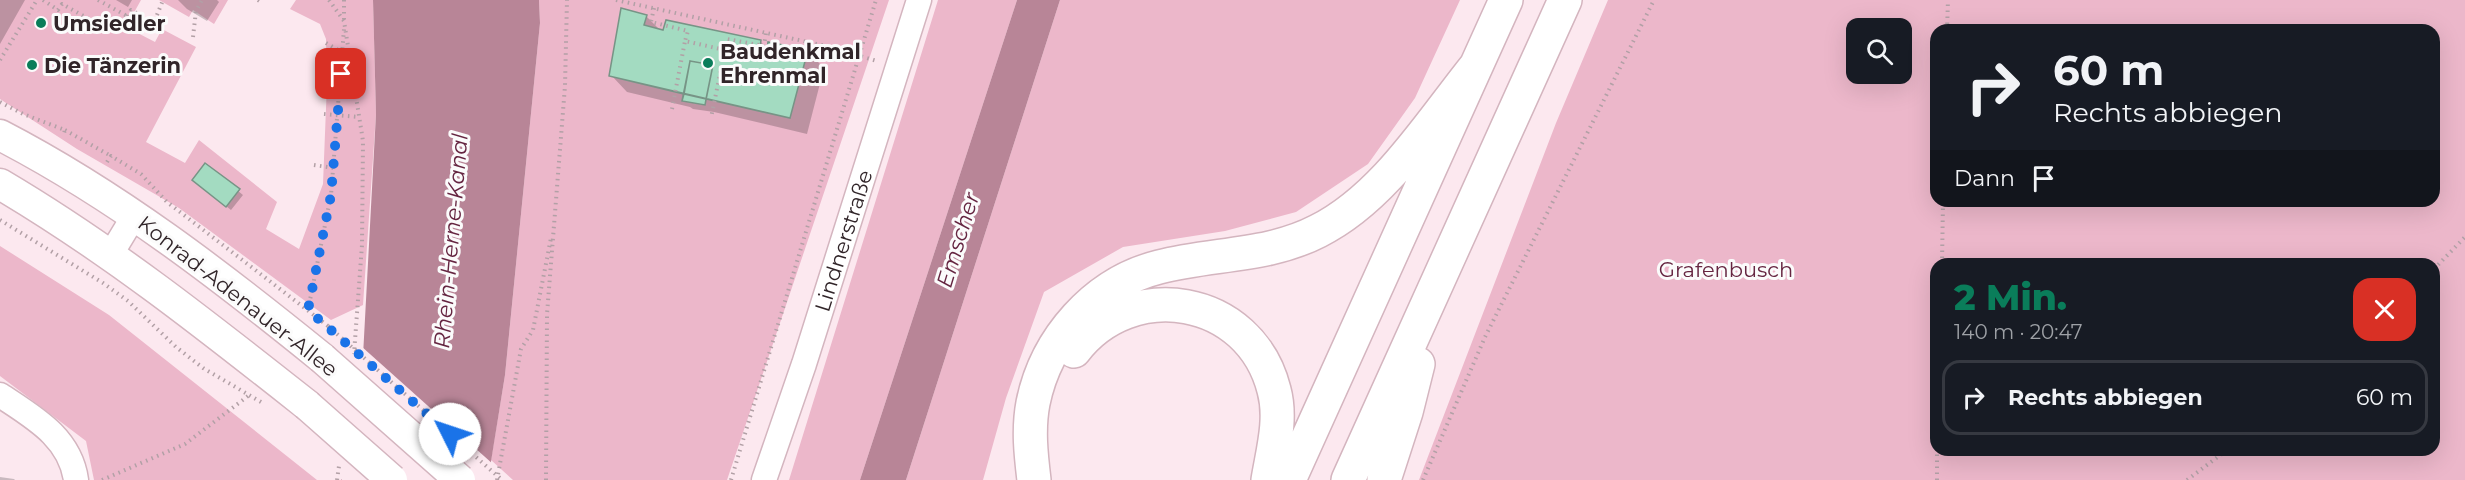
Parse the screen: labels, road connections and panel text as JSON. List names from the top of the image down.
{
  "streets": {
    "main road": ["Konrad-Adenauer-Allee"],
    "street": ["Lindnerstraße"]
  },
  "water": ["Emscher", "Rhein-Herne-Kanal"],
  "parks": ["Grafenbusch"],
  "places": ["Umsiedler", "Baudenkmal Ehrenmal", "Die Tänzerin"],
  "page": {
    "turn": ["60 m", "Rechts abbiegen"],
    "then": "Dann",
    "heading": ["2 Min.", "140 m · 20:47"],
    "list": [
      {
        "name": "Rechts abbiegen",
        "value": "60 m"
      }
    ]
  }
}
